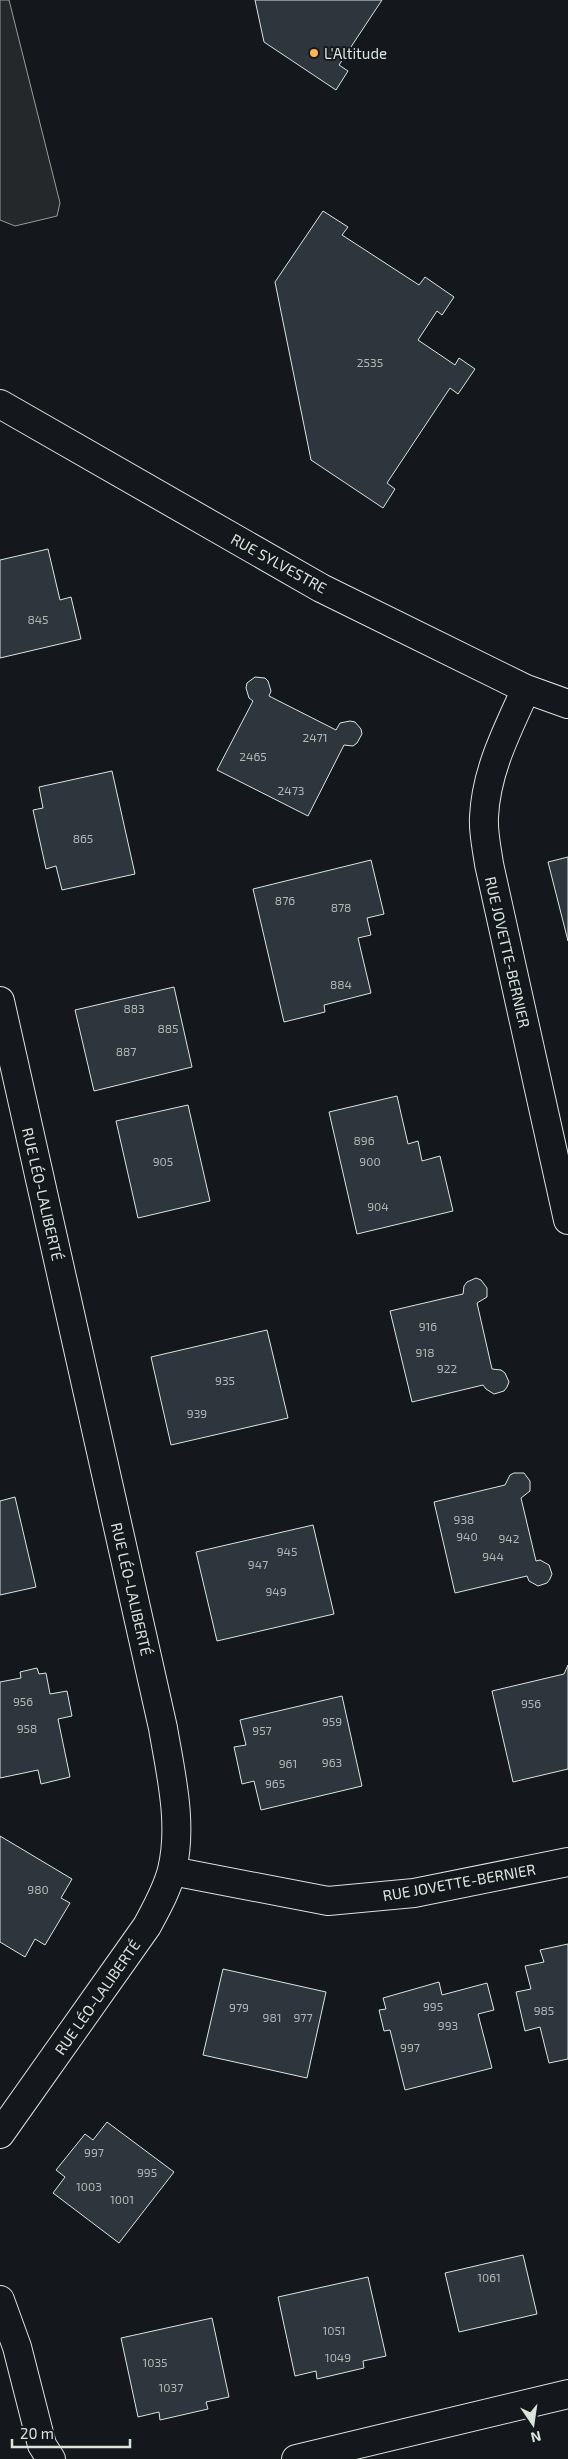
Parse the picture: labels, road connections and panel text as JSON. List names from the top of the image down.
{
  "streets": {
    "street": ["RUE SYLVESTRE", "RUE JOVETTE-BERNIER", "RUE LÉO-LALIBERTÉ"]
  },
  "crossings": [
    ["RUE SYLVESTRE", "RUE JOVETTE-BERNIER"],
    ["RUE JOVETTE-BERNIER", "RUE LÉO-LALIBERTÉ"]
  ],
  "places": ["L'Altitude"],
  "house_numbers": [
    "2535",
    "845",
    "2471",
    "2465",
    "2473",
    "865",
    "876",
    "878",
    "884",
    "883",
    "885",
    "887",
    "896",
    "905",
    "900",
    "904",
    "916",
    "918",
    "922",
    "935",
    "939",
    "938",
    "940",
    "942",
    "945",
    "944",
    "947",
    "949",
    "956",
    "956",
    "959",
    "958",
    "957",
    "963",
    "961",
    "965",
    "980",
    "995",
    "979",
    "985",
    "981",
    "977",
    "993",
    "997",
    "997",
    "995",
    "1003",
    "1001",
    "1061",
    "1051",
    "1049",
    "1035",
    "1037"
  ],
  "scale_bar": "20 m",
  "north": "bottom"
}
